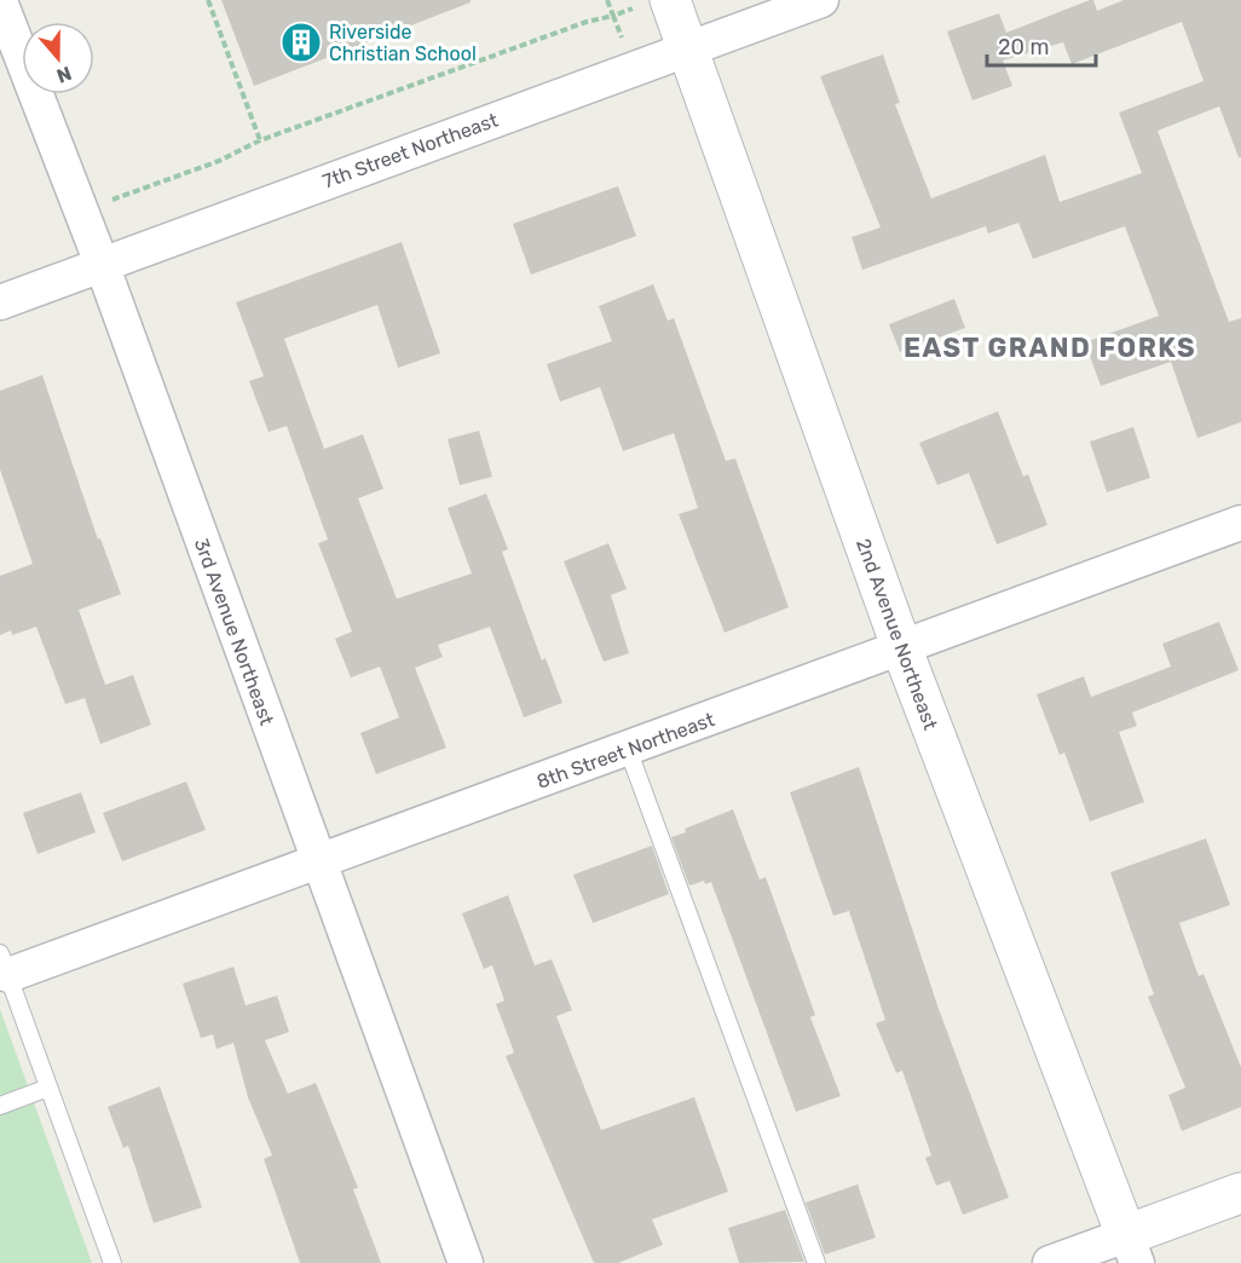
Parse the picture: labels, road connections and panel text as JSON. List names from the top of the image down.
{
  "streets": {
    "street": [
      "7th Street Northeast",
      "3rd Avenue Northeast",
      "2nd Avenue Northeast",
      "8th Street Northeast"
    ]
  },
  "crossings": [
    ["7th Street Northeast", "3rd Avenue Northeast"],
    ["7th Street Northeast", "2nd Avenue Northeast"],
    ["3rd Avenue Northeast", "8th Street Northeast"],
    ["2nd Avenue Northeast", "8th Street Northeast"]
  ],
  "districts": ["EAST GRAND FORKS"],
  "places": {
    "building": ["Riverside Christian School"]
  },
  "scale_bar": "20 m",
  "north": "bottom"
}
